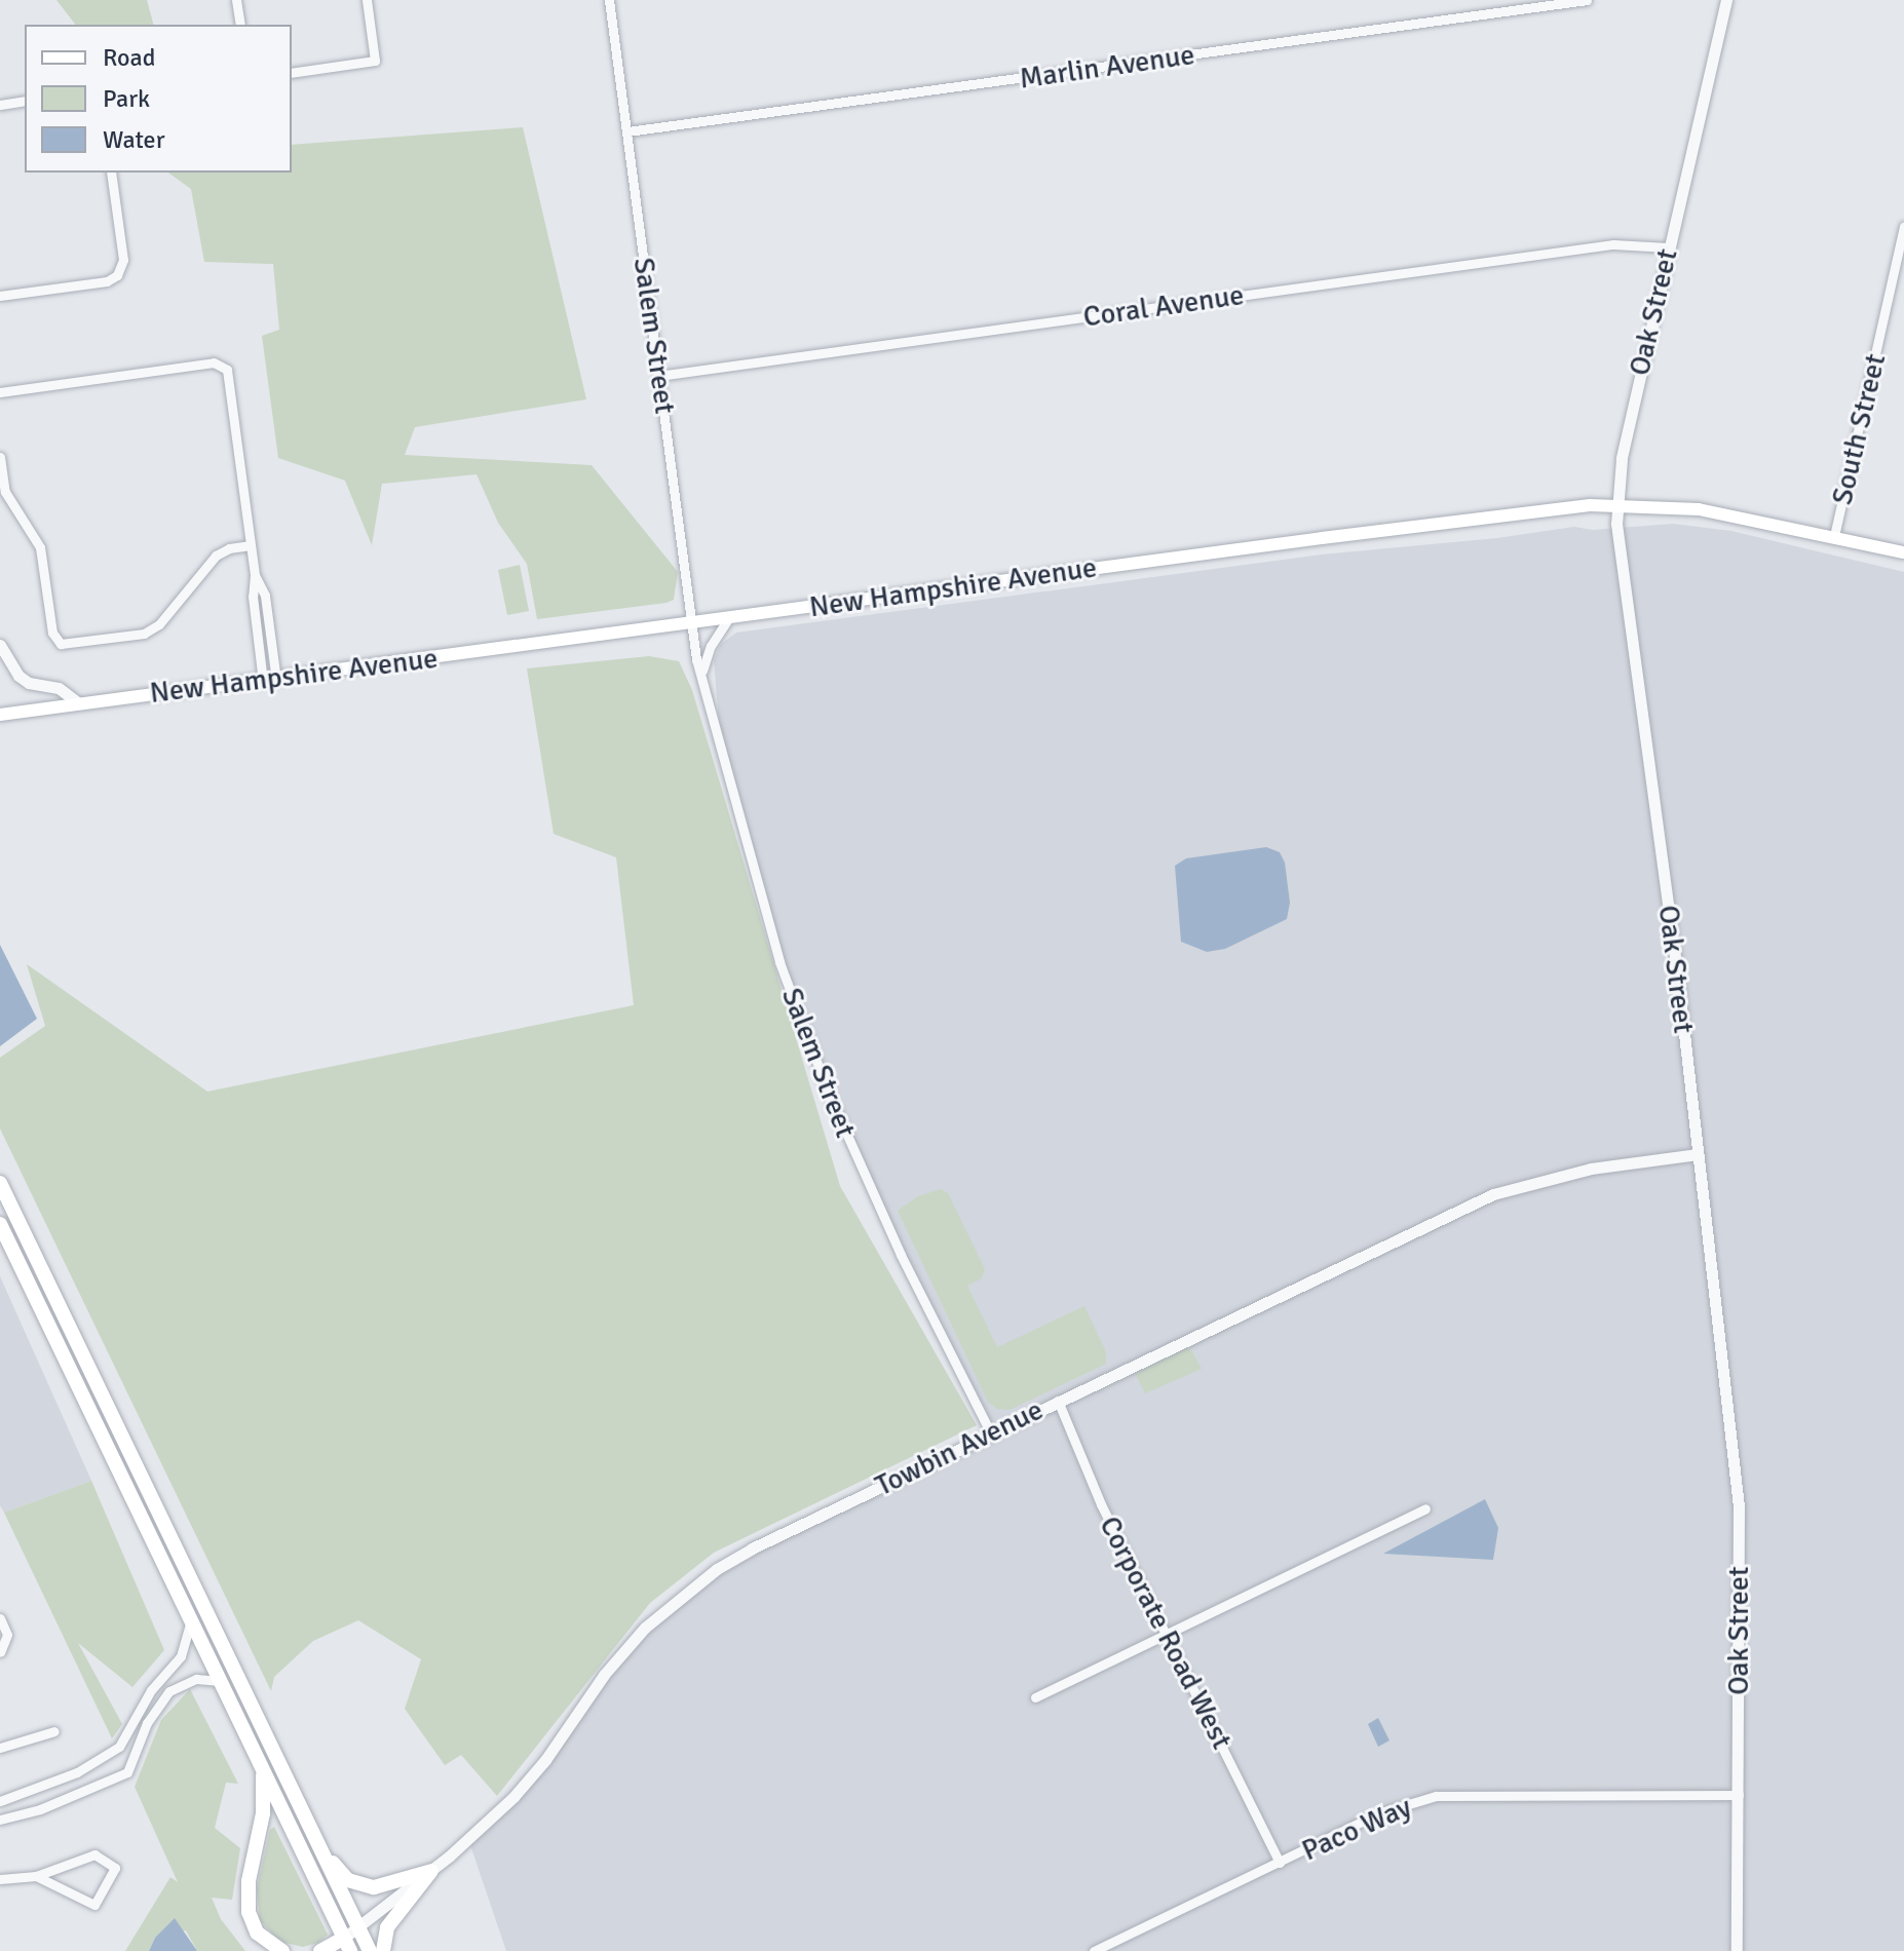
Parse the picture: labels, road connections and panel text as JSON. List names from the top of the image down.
{
  "streets": {
    "main road": ["New Hampshire Avenue"],
    "street": [
      "Marlin Avenue",
      "Coral Avenue",
      "Oak Street",
      "Salem Street",
      "South Street",
      "Towbin Avenue",
      "Corporate Road West",
      "Paco Way"
    ]
  },
  "crossings": [
    ["Marlin Avenue", "Salem Street"],
    ["Coral Avenue", "Oak Street"],
    ["Coral Avenue", "Salem Street"],
    ["Oak Street", "New Hampshire Avenue"],
    ["Oak Street", "Towbin Avenue"],
    ["Oak Street", "Paco Way"],
    ["Salem Street", "New Hampshire Avenue"],
    ["Salem Street", "Towbin Avenue"],
    ["South Street", "New Hampshire Avenue"],
    ["Towbin Avenue", "Corporate Road West"],
    ["Corporate Road West", "Paco Way"]
  ],
  "legend": ["Road", "Park", "Water"]
}
